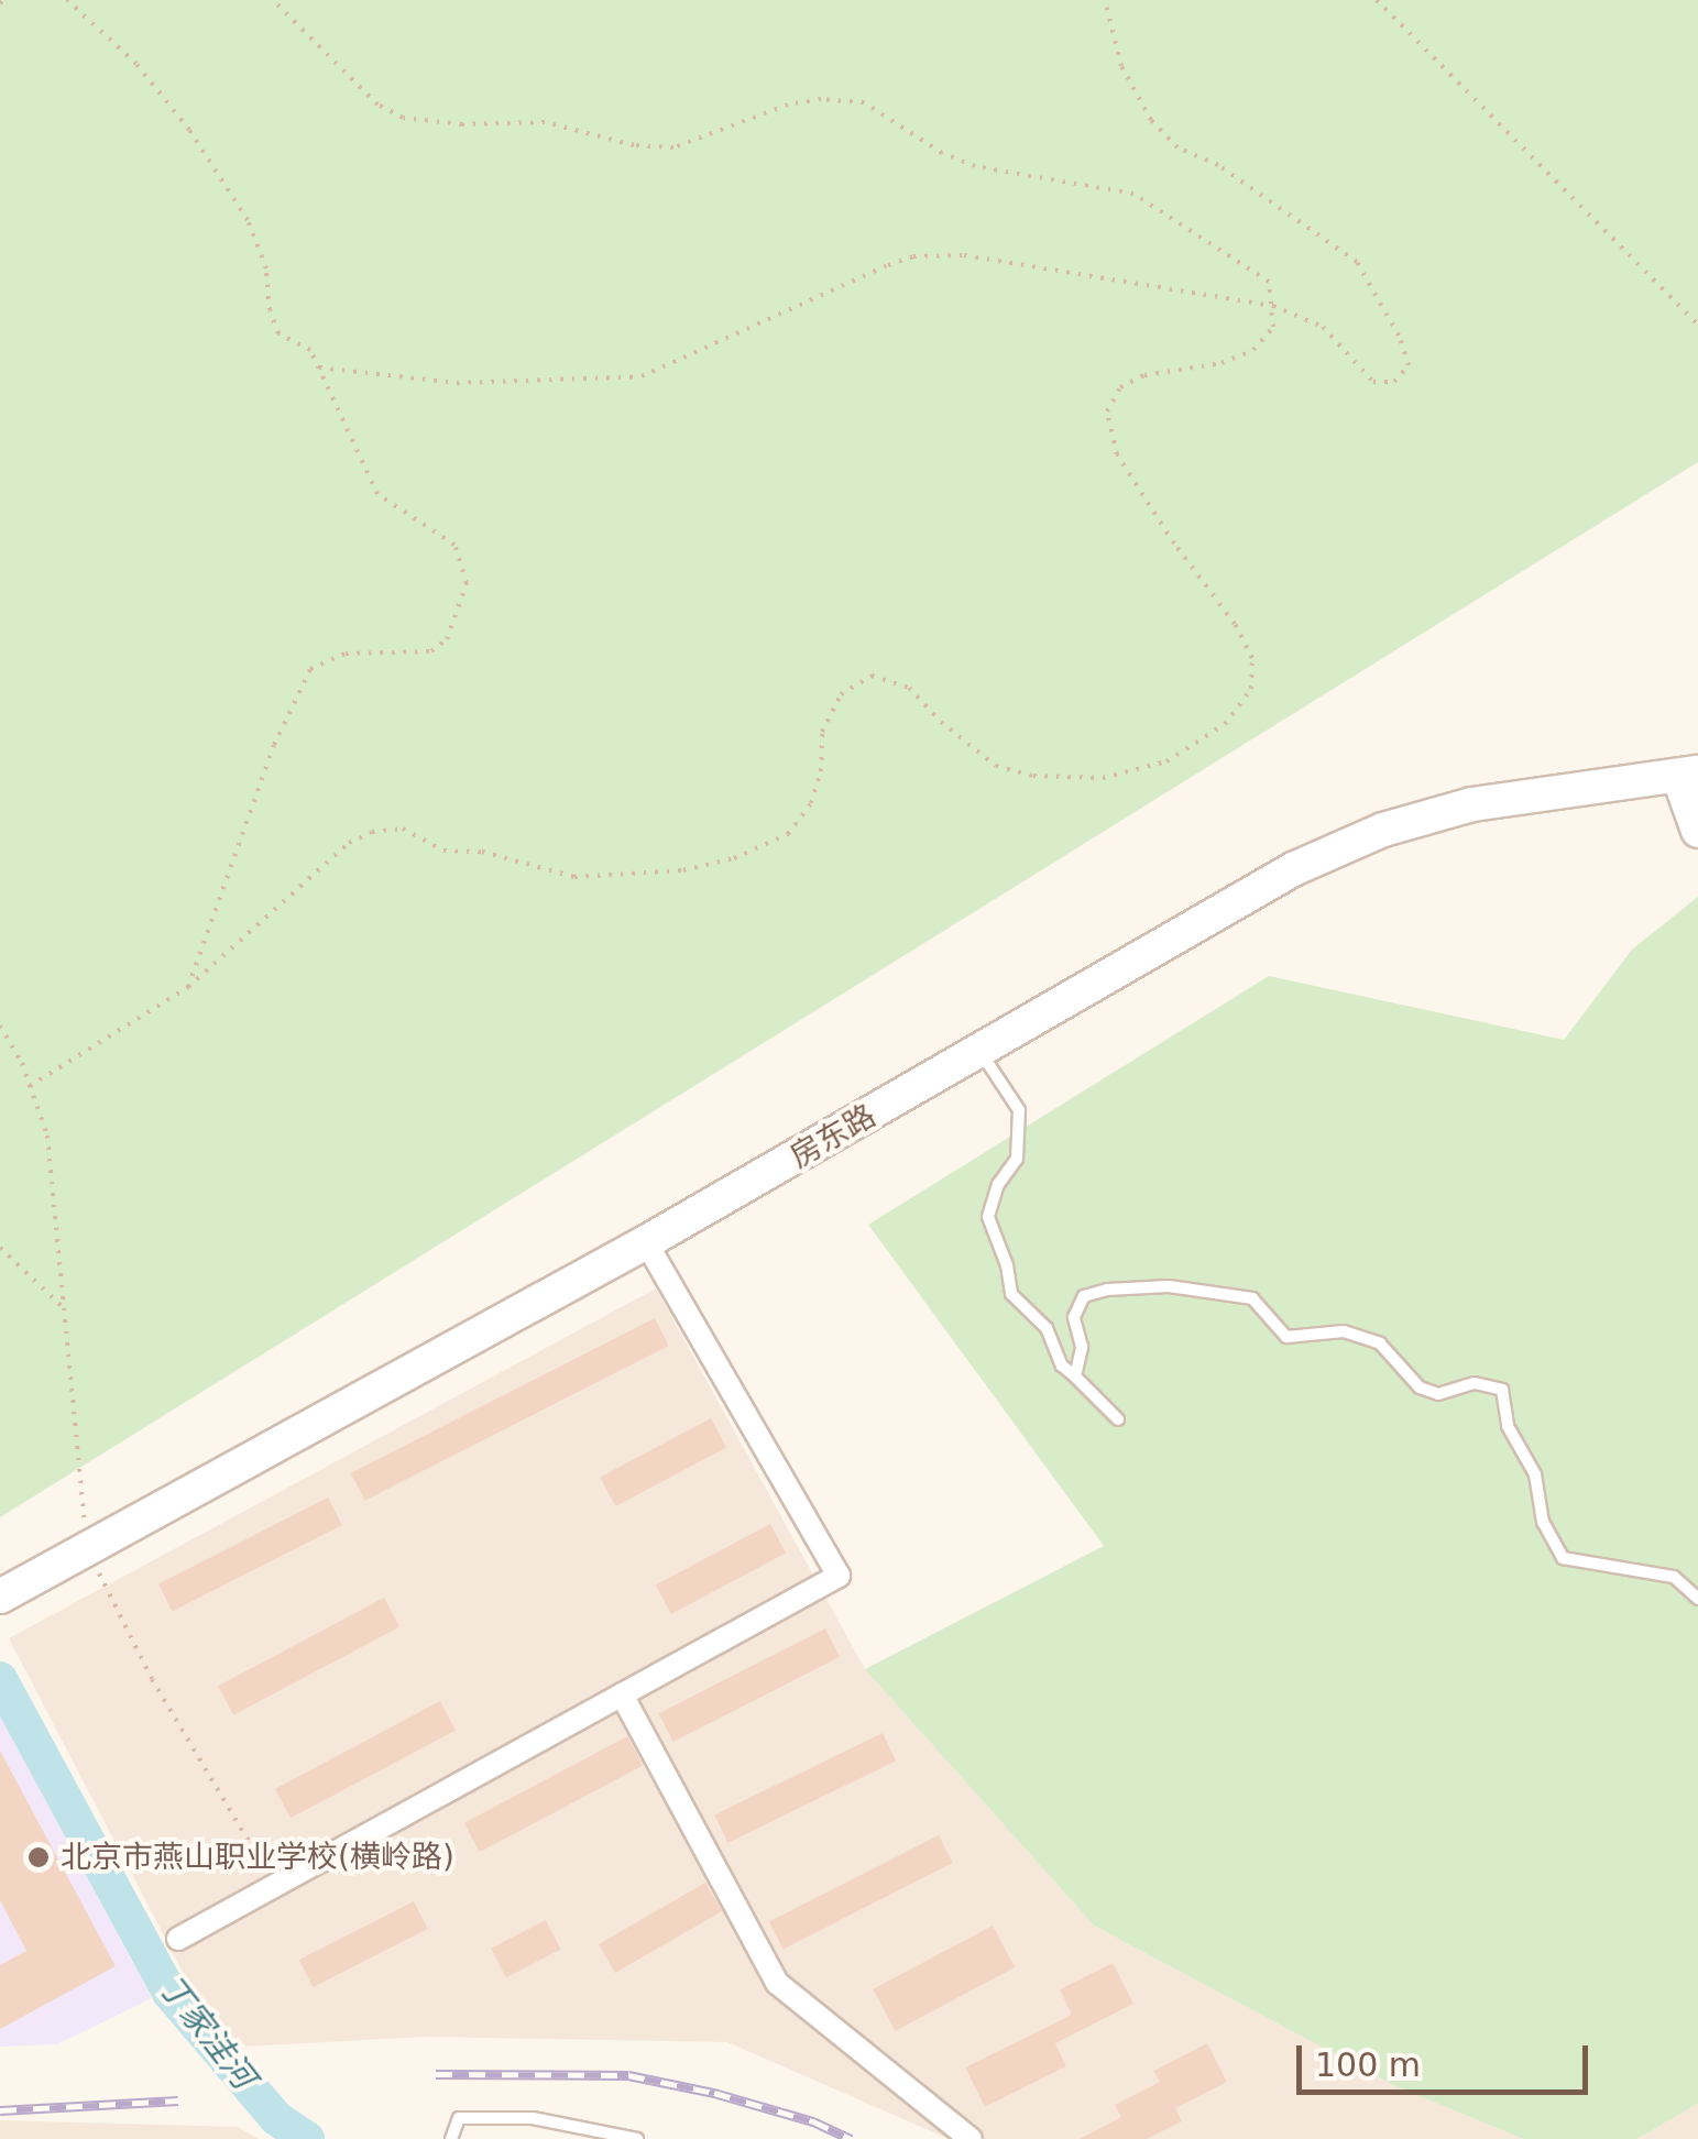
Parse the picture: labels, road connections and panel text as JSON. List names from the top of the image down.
{
  "streets": {
    "main road": ["房东路"]
  },
  "water": ["丁家洼河"],
  "places": ["北京市燕山职业学校(横岭路)"],
  "scale_bar": "100 m"
}
